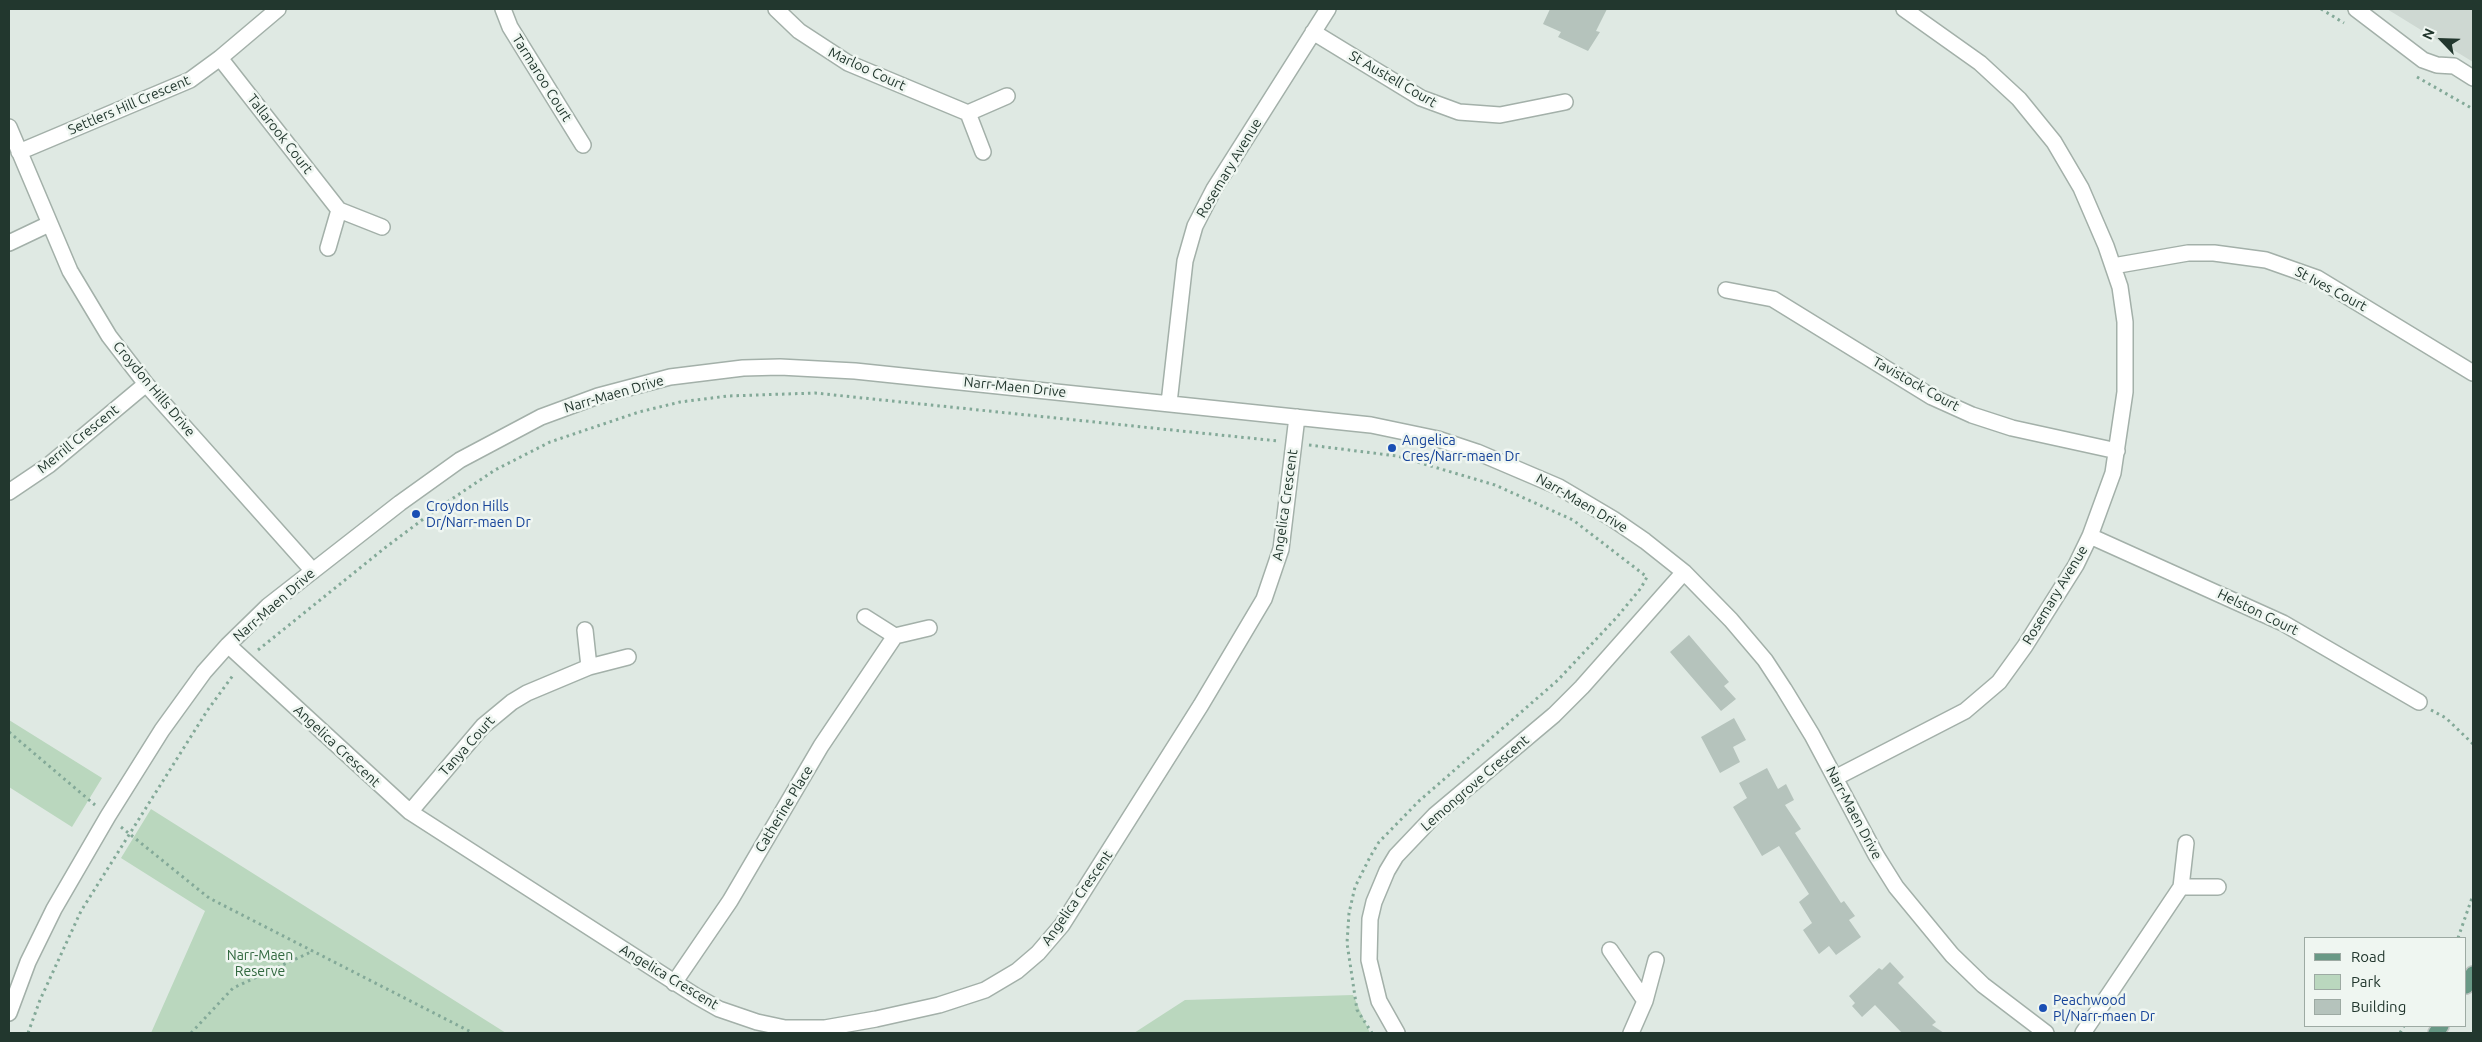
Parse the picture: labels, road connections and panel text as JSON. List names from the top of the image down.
{
  "streets": {
    "street": [
      "Marloo Court",
      "Tarmaroo Court",
      "St Austell Court",
      "Settlers Hill Crescent",
      "Tallarook Court",
      "Rosemary Avenue",
      "St Ives Court",
      "Tavistock Court",
      "Narr-Maen Drive",
      "Croydon Hills Drive",
      "Merrill Crescent",
      "Angelica Crescent",
      "Helston Court",
      "Tanya Court",
      "Lemongrove Crescent",
      "Catherine Place"
    ]
  },
  "crossings": [
    ["St Austell Court", "Rosemary Avenue"],
    ["Settlers Hill Crescent", "Tallarook Court"],
    ["Settlers Hill Crescent", "Croydon Hills Drive"],
    ["Rosemary Avenue", "St Ives Court"],
    ["Rosemary Avenue", "Tavistock Court"],
    ["Rosemary Avenue", "Narr-Maen Drive"],
    ["Rosemary Avenue", "Helston Court"],
    ["Narr-Maen Drive", "Croydon Hills Drive"],
    ["Narr-Maen Drive", "Angelica Crescent"],
    ["Narr-Maen Drive", "Lemongrove Crescent"],
    ["Croydon Hills Drive", "Merrill Crescent"],
    ["Angelica Crescent", "Tanya Court"],
    ["Angelica Crescent", "Catherine Place"]
  ],
  "parks": ["Narr-Maen Reserve"],
  "places": ["Angelica Cres/Narr-maen Dr", "Croydon Hills Dr/Narr-maen Dr", "Peachwood Pl/Narr-maen Dr"],
  "legend": ["Road", "Park", "Building"],
  "north": "top left"
}
